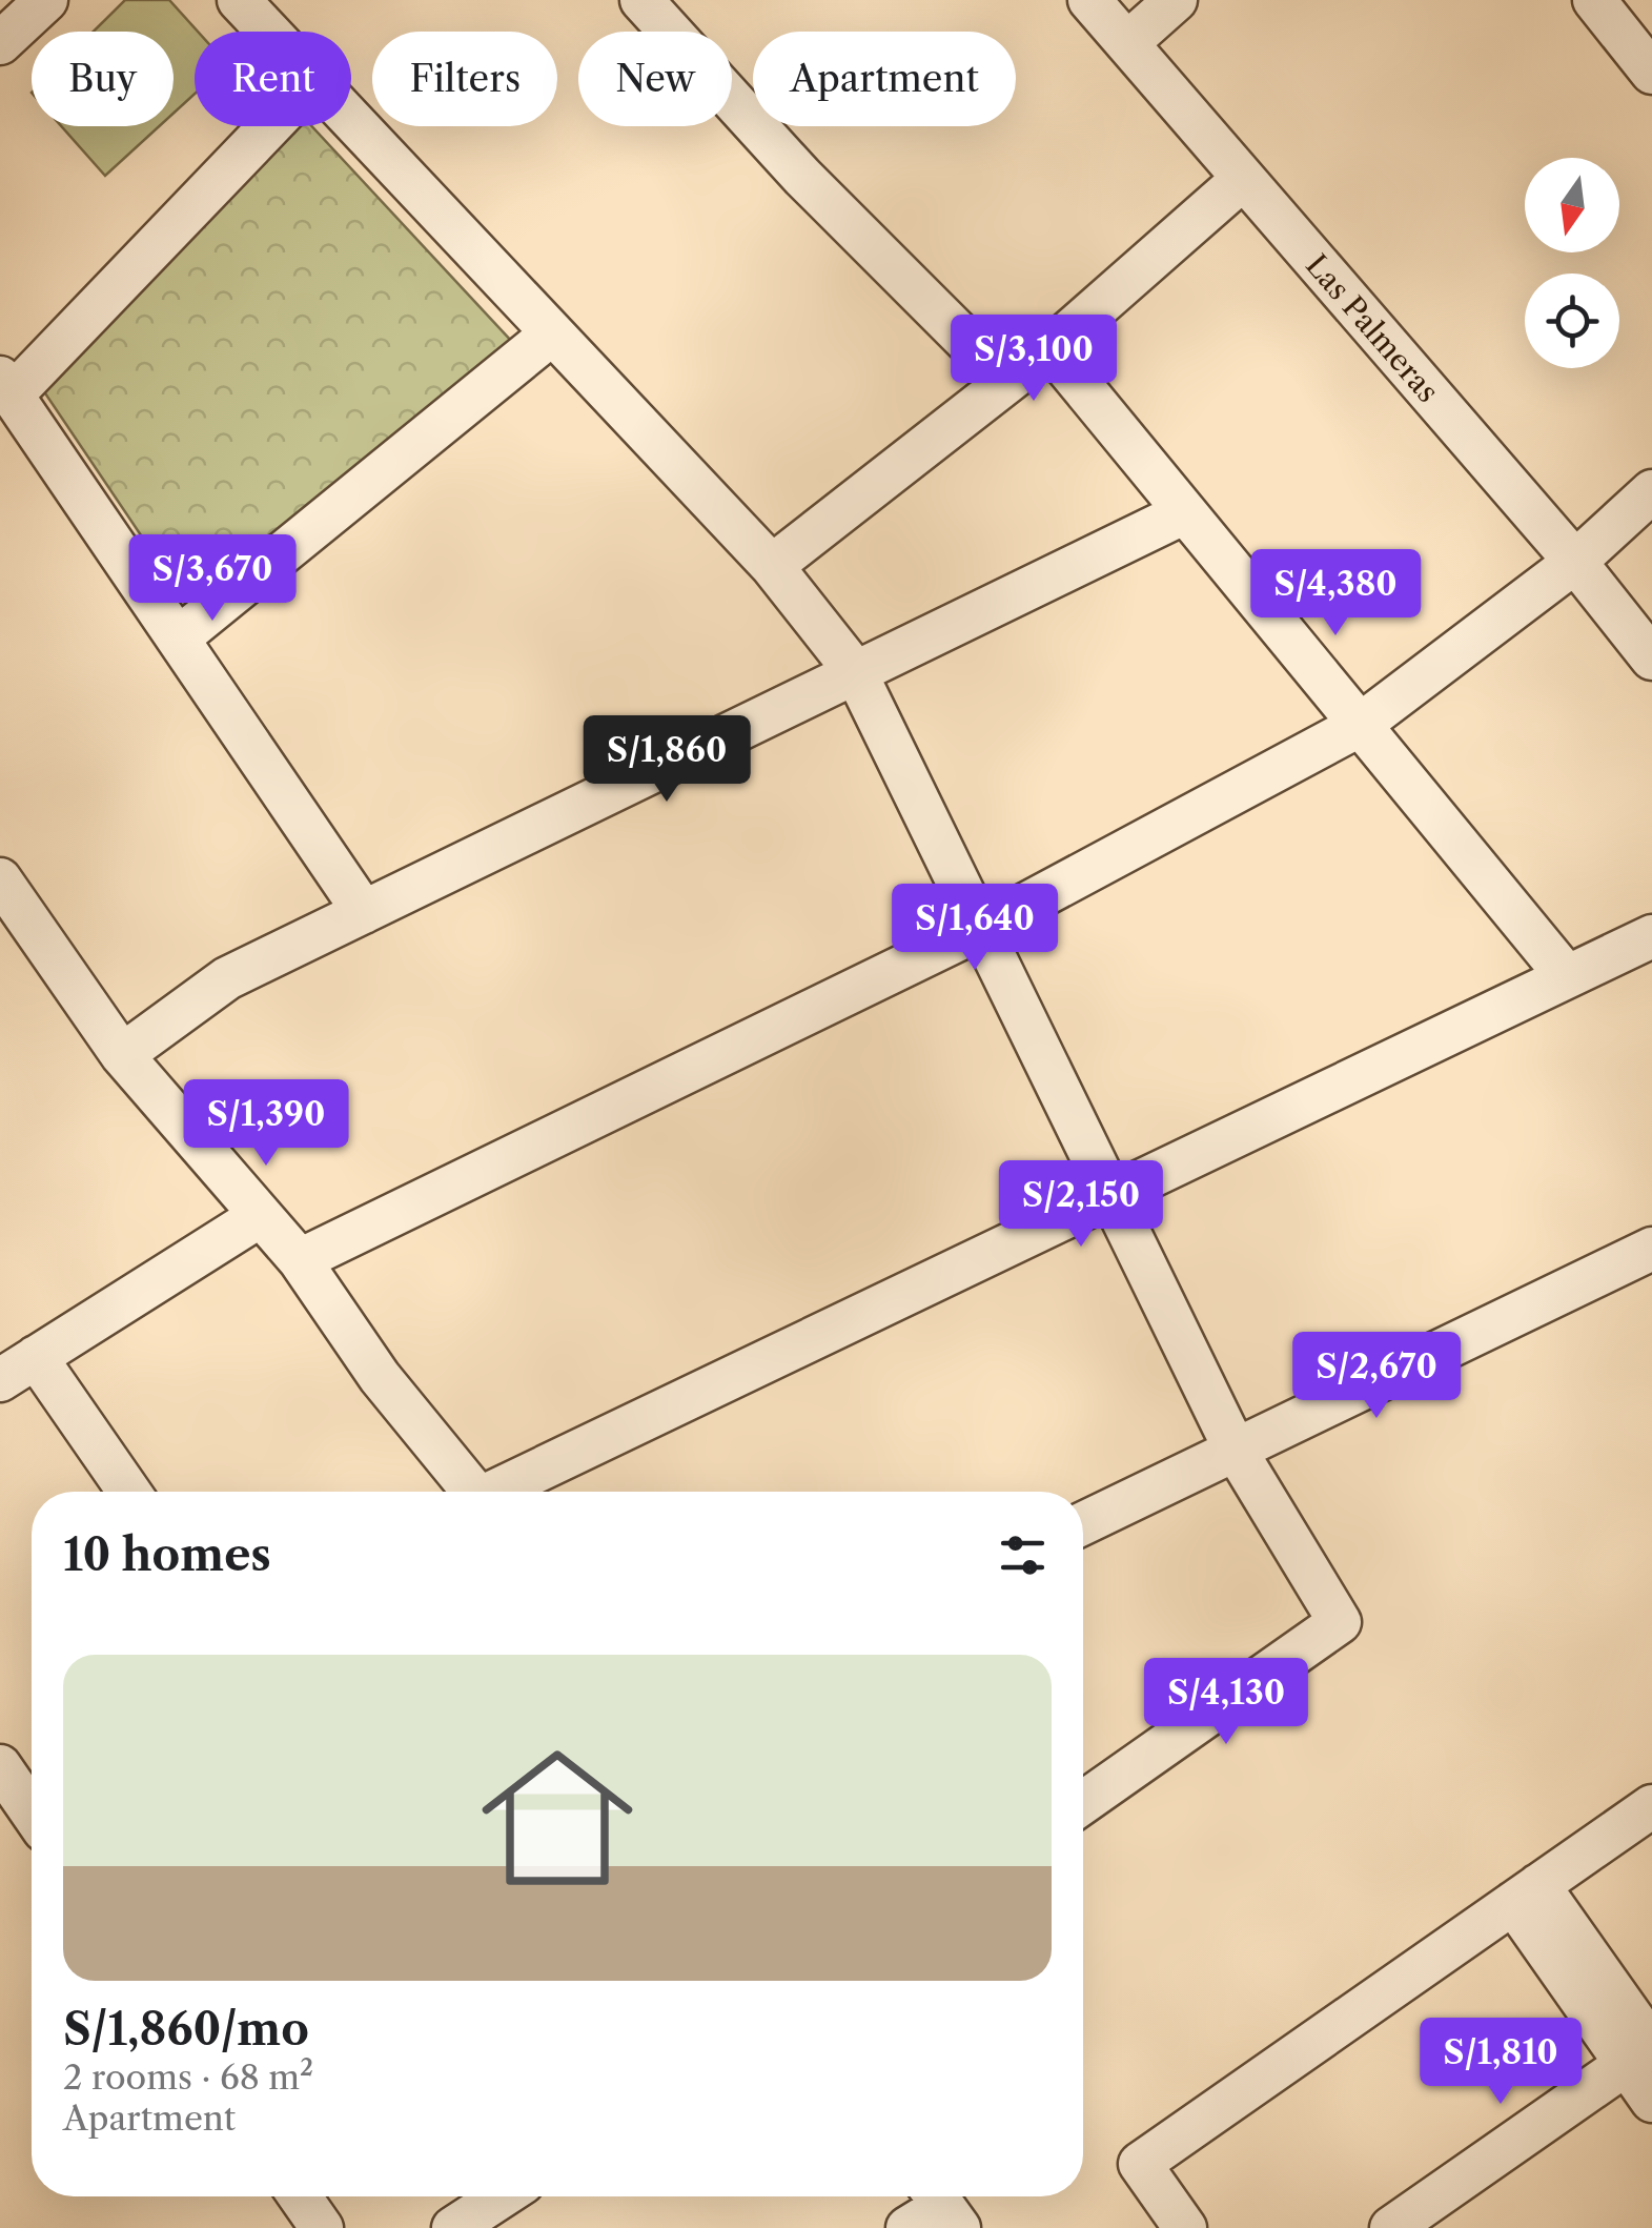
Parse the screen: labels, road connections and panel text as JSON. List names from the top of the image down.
{
  "streets": {
    "street": ["Las Palmeras"]
  },
  "north": "bottom",
  "page": {
    "chip": [
      "Buy",
      "Rent",
      "Filters",
      "New",
      "Apartment"
    ],
    "price": [
      "S/3,100",
      "S/3,670",
      "S/4,380",
      "S/1,860",
      "S/1,640",
      "S/1,390",
      "S/2,150",
      "S/2,670",
      "S/4,130",
      "S/1,810"
    ],
    "heading": "10 homes",
    "list": [
      {
        "name": "S/1,860/mo",
        "note": "2 rooms · 68 m² · Apartment"
      }
    ]
  }
}
